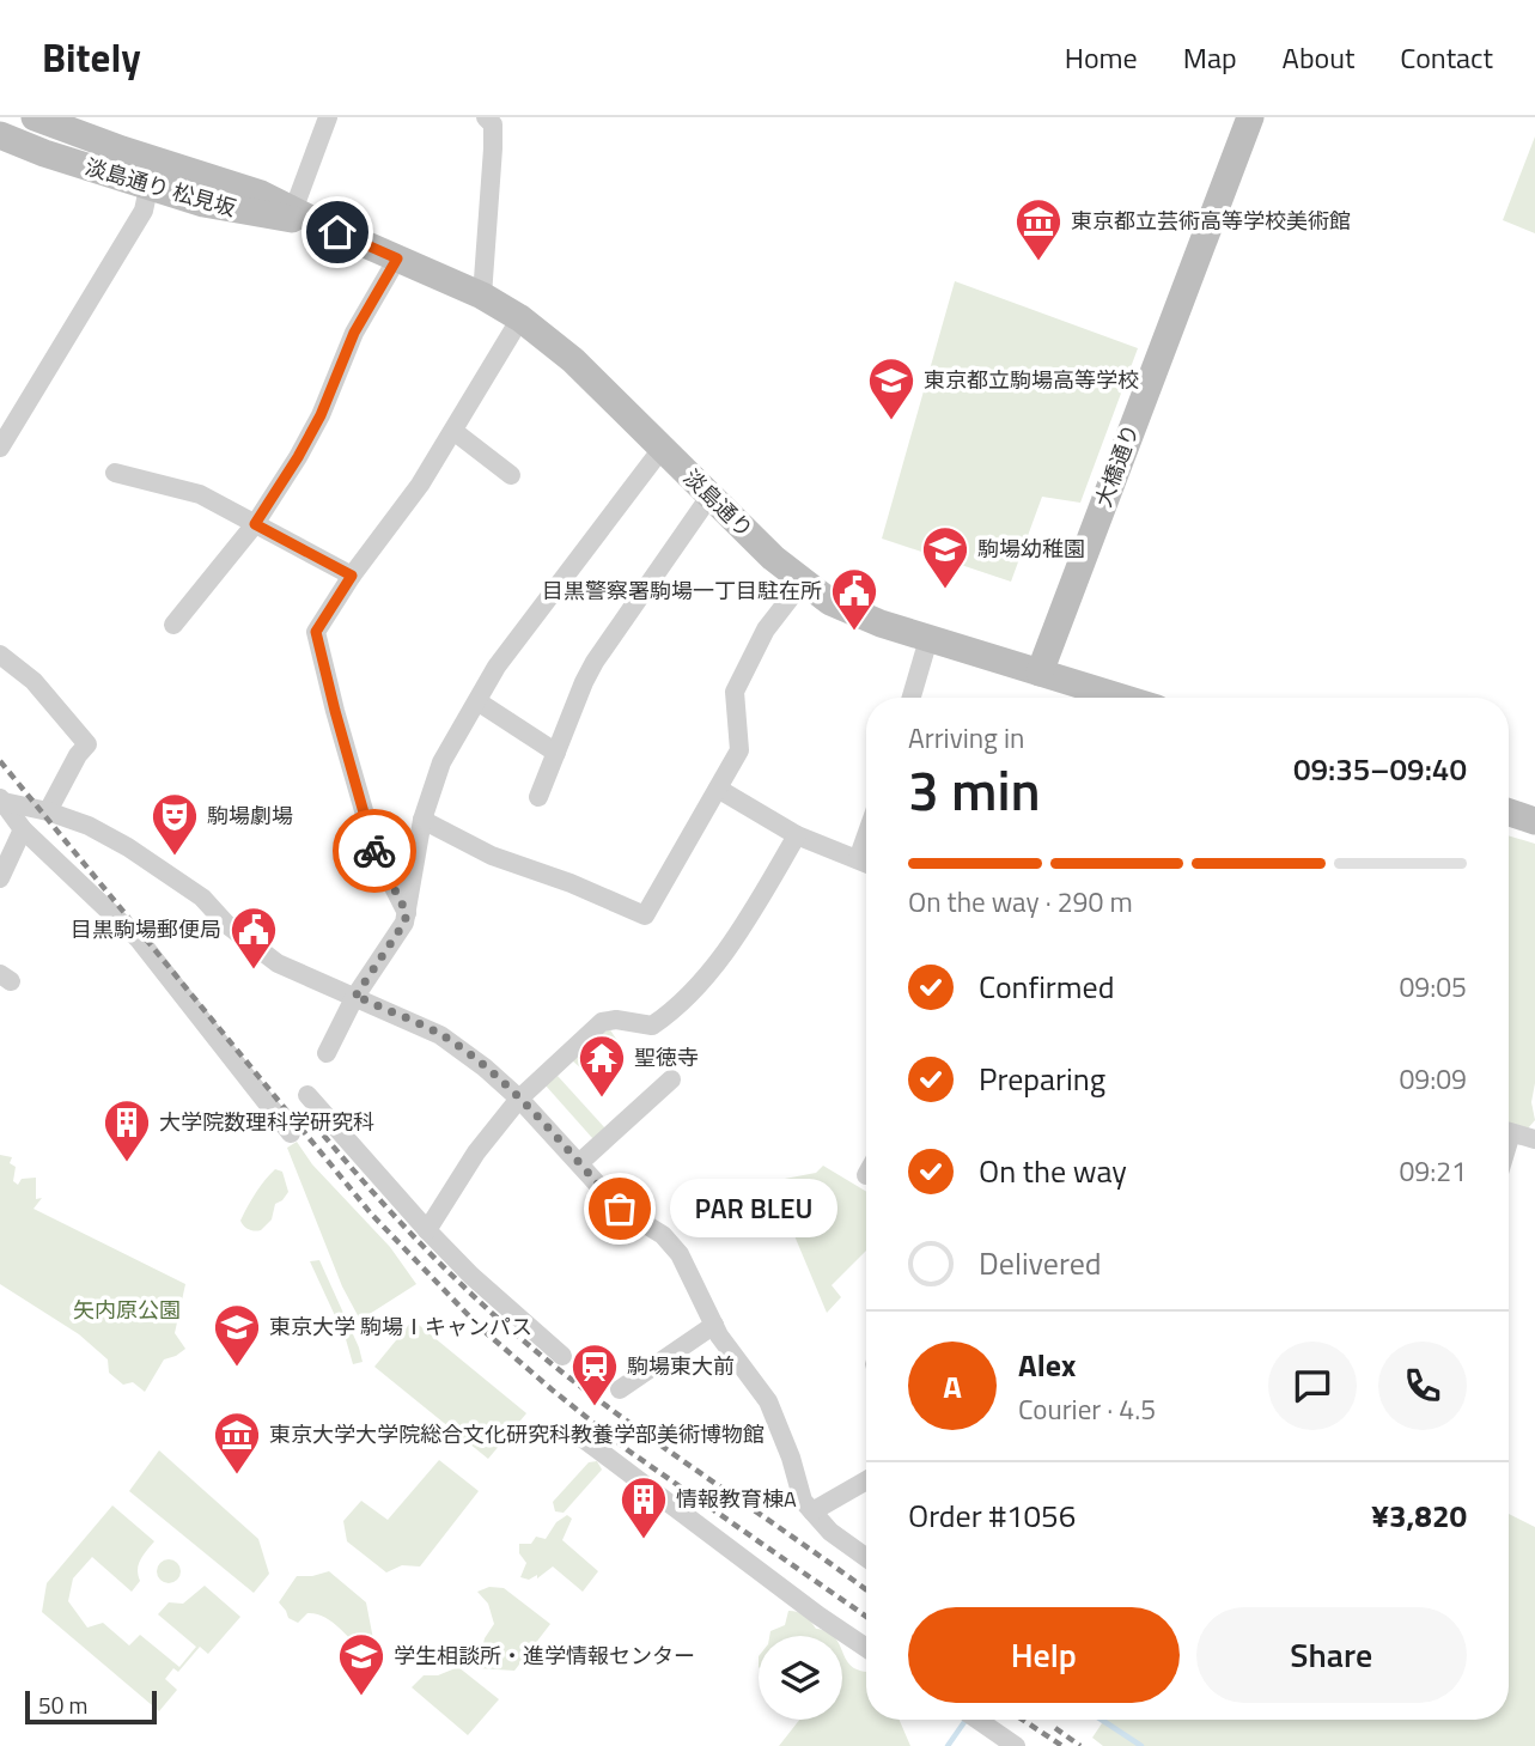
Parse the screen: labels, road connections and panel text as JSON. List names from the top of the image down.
{
  "streets": {
    "main road": ["淡島通り 松見坂", "大橋通り", "淡島通り"]
  },
  "crossings": [
    ["淡島通り 松見坂", "淡島通り"],
    ["大橋通り", "淡島通り"]
  ],
  "parks": ["矢内原公園"],
  "places": {
    "museum": ["東京都立芸術高等学校美術館", "東京大学大学院総合文化研究科教養学部美術博物館"],
    "school or university": [
      "東京都立駒場高等学校",
      "駒場幼稚園",
      "東京大学 駒場Ⅰキャンパス",
      "学生相談所・進学情報センター"
    ],
    "public building": ["目黒警察署駒場一丁目駐在所", "目黒駒場郵便局"],
    "theatre": ["駒場劇場"],
    "temple": ["聖徳寺"],
    "building": ["大学院数理科学研究科", "情報教育棟A"],
    "other": ["PAR BLEU"],
    "station": ["駒場東大前"]
  },
  "scale_bar": "50 m",
  "page": {
    "header": "Bitely",
    "nav": [
      "Home",
      "Map",
      "About",
      "Contact"
    ],
    "heading": ["3 min", "Arriving in", "09:35–09:40"],
    "panel": [
      "Alex",
      "Courier · 4.5",
      "Order #1056",
      "¥3,820"
    ],
    "bar": "On the way · 290 m",
    "list": [
      ["Confirmed", "09:05"],
      ["Preparing", "09:09"],
      ["On the way", "09:21"],
      "Delivered"
    ],
    "bubble": "PAR BLEU",
    "round": "A",
    "buttons": ["Help", "Share"],
    "scale": "50 m"
  }
}
